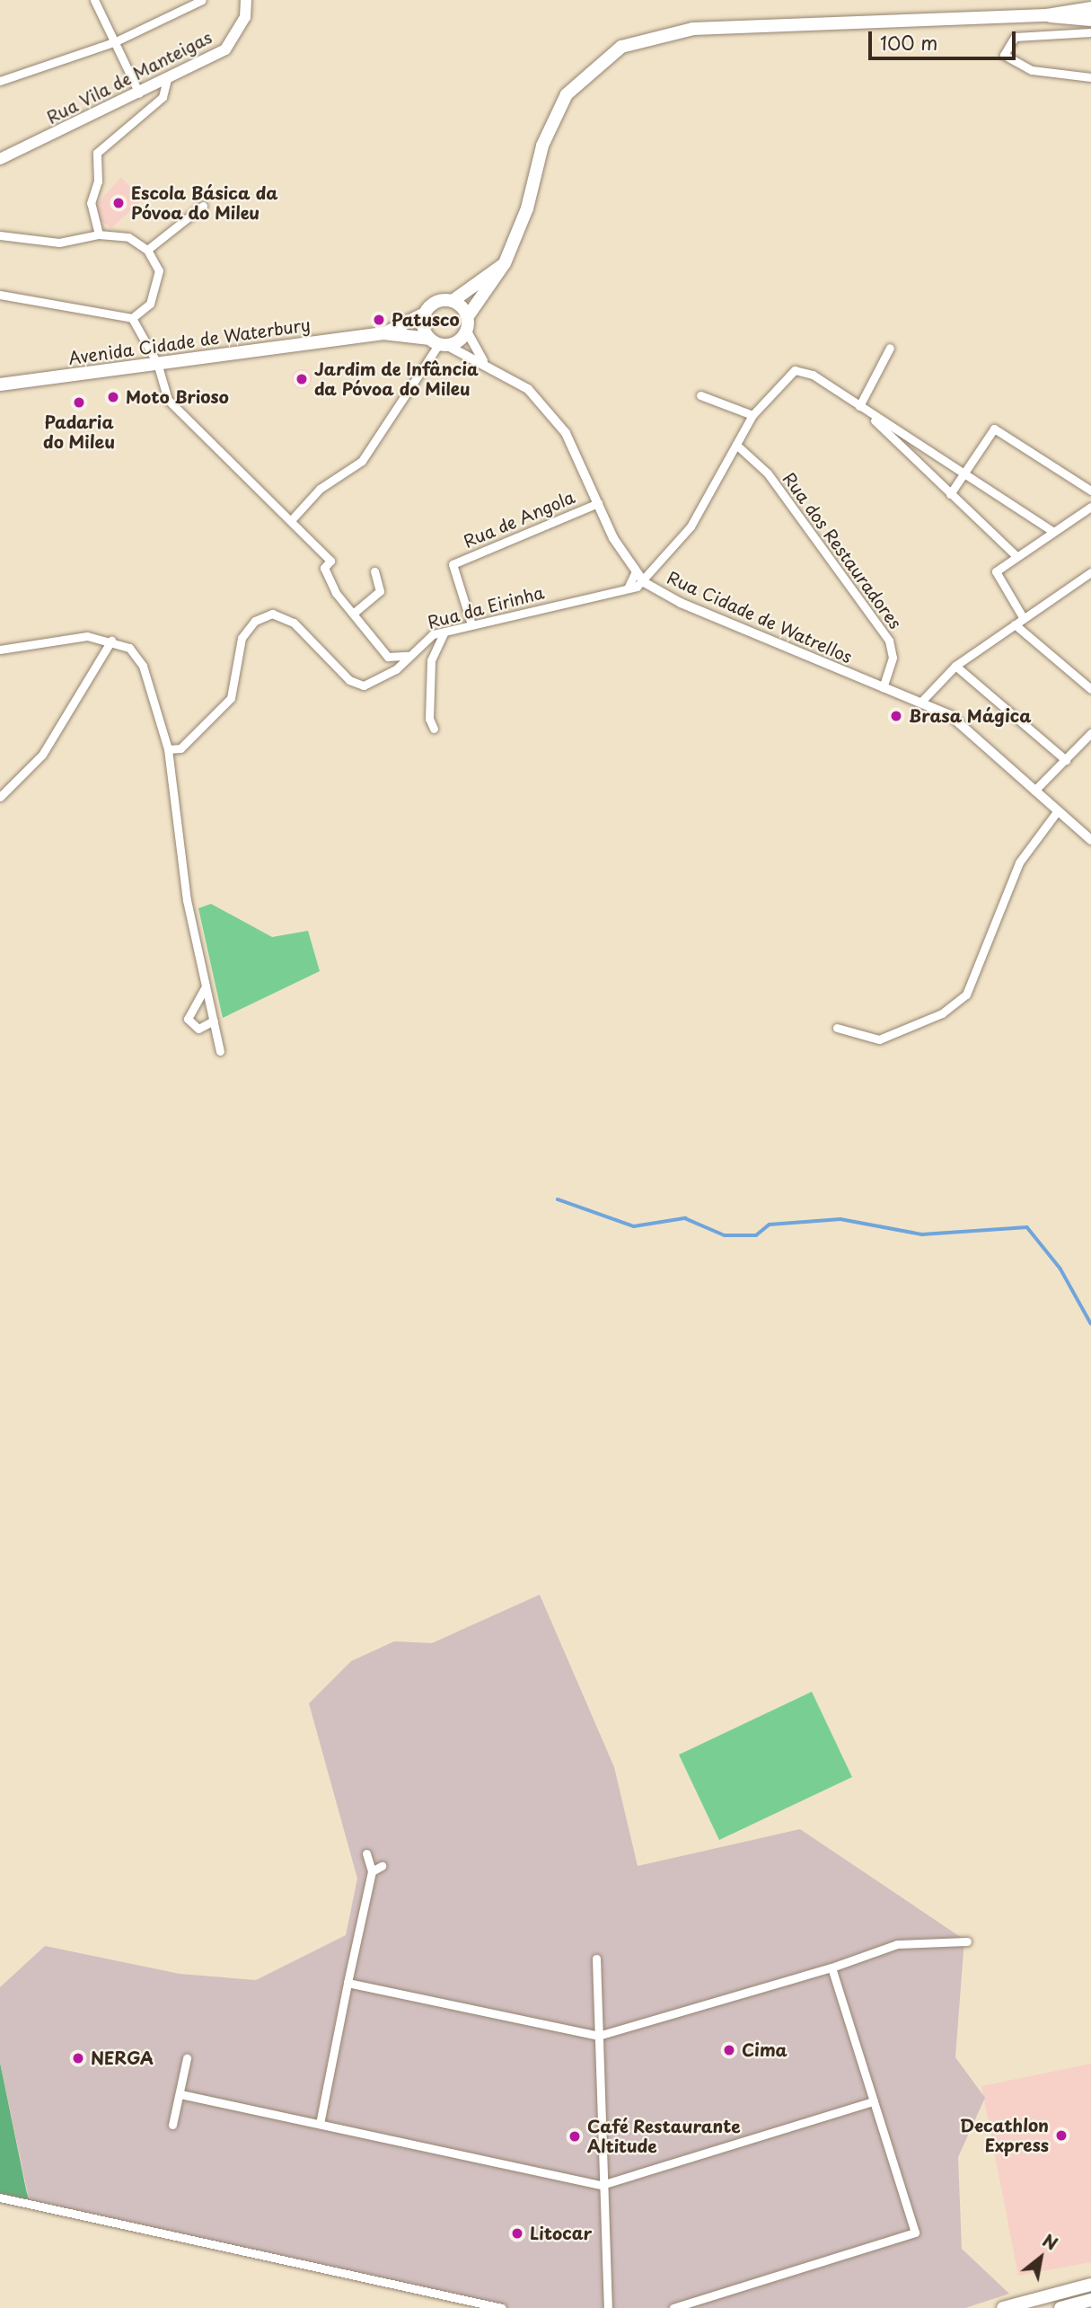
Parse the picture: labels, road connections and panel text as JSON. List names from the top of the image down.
{
  "streets": {
    "main road": ["Rua Vila de Manteigas", "Avenida Cidade de Waterbury"],
    "street": [
      "Rua de Angola",
      "Rua dos Restauradores",
      "Rua da Eirinha",
      "Rua Cidade de Watrellos"
    ]
  },
  "crossings": [
    ["Rua de Angola", "Rua da Eirinha"],
    ["Rua de Angola", "Rua Cidade de Watrellos"],
    ["Rua dos Restauradores", "Rua Cidade de Watrellos"],
    ["Rua da Eirinha", "Rua Cidade de Watrellos"]
  ],
  "places": [
    "Escola Básica da Póvoa do Mileu",
    "Patusco",
    "Jardim de Infância da Póvoa do Mileu",
    "Moto Brioso",
    "Padaria do Mileu",
    "Brasa Mágica",
    "Cima",
    "NERGA",
    "Decathlon Express",
    "Café Restaurante Altitude",
    "Litocar"
  ],
  "scale_bar": "100 m",
  "north": "top right"
}
